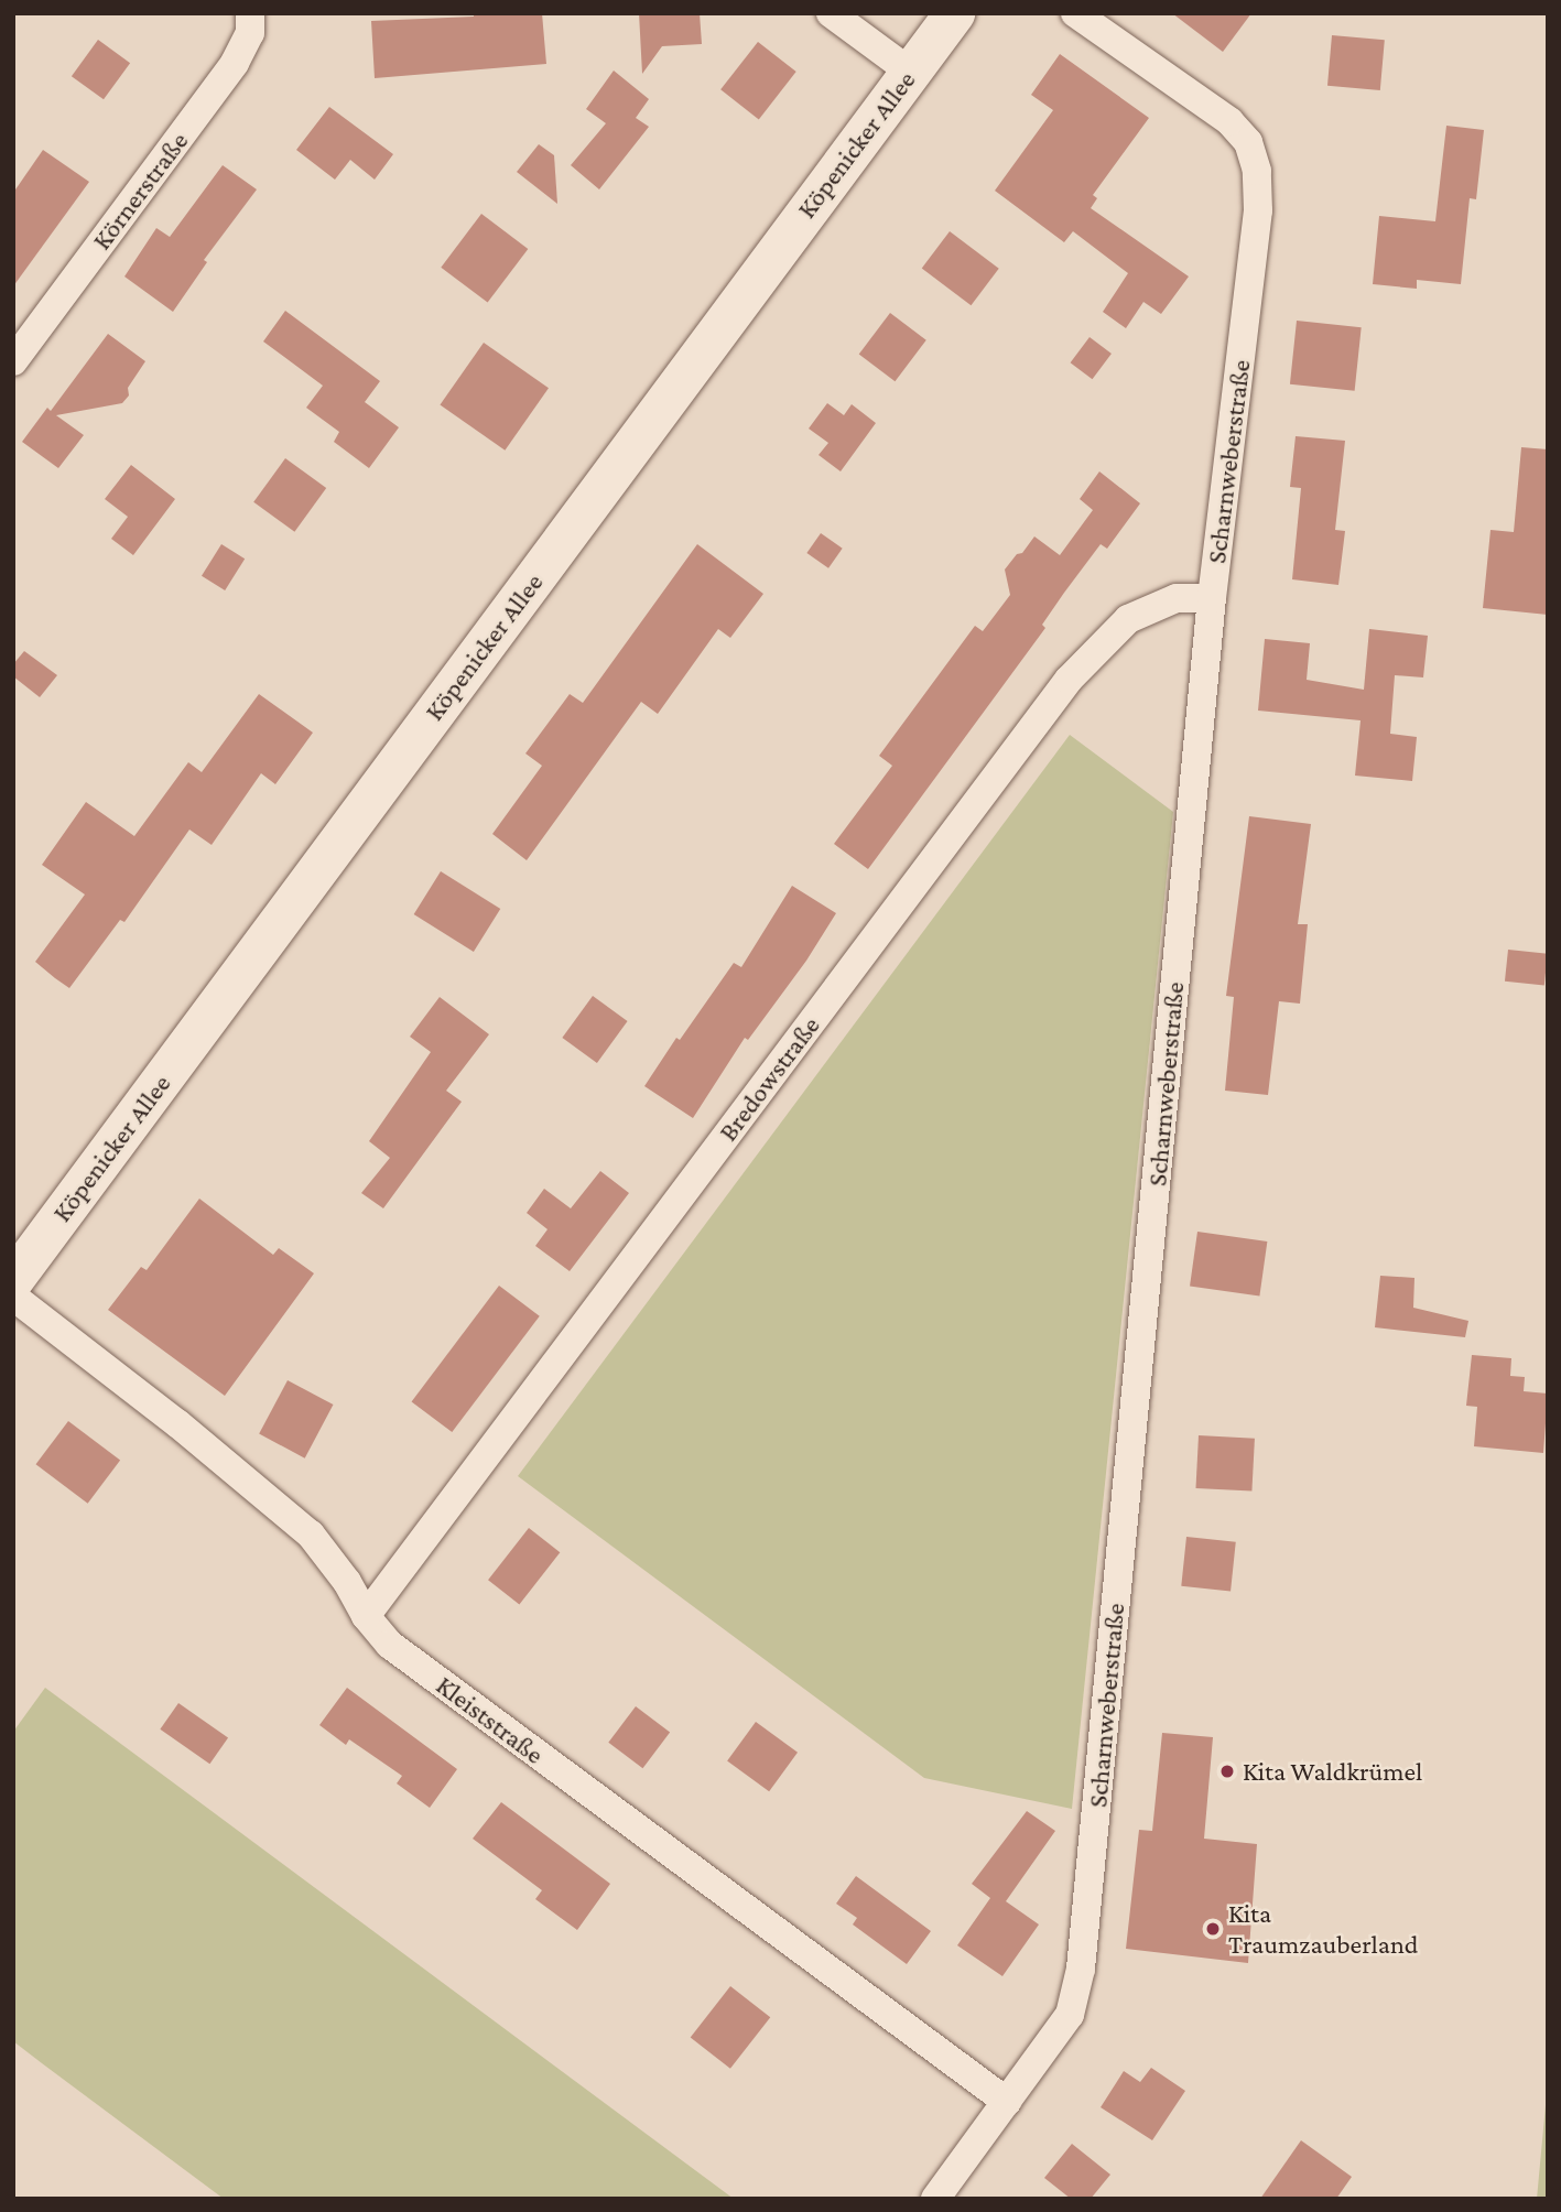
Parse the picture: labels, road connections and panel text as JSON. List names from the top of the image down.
{
  "streets": {
    "street": [
      "Köpenicker Allee",
      "Körnerstraße",
      "Scharnweberstraße",
      "Bredowstraße",
      "Kleiststraße"
    ]
  },
  "crossings": [
    ["Scharnweberstraße", "Bredowstraße"],
    ["Scharnweberstraße", "Kleiststraße"],
    ["Bredowstraße", "Kleiststraße"]
  ],
  "places": ["Kita Waldkrümel", "Kita Traumzauberland"]
}
